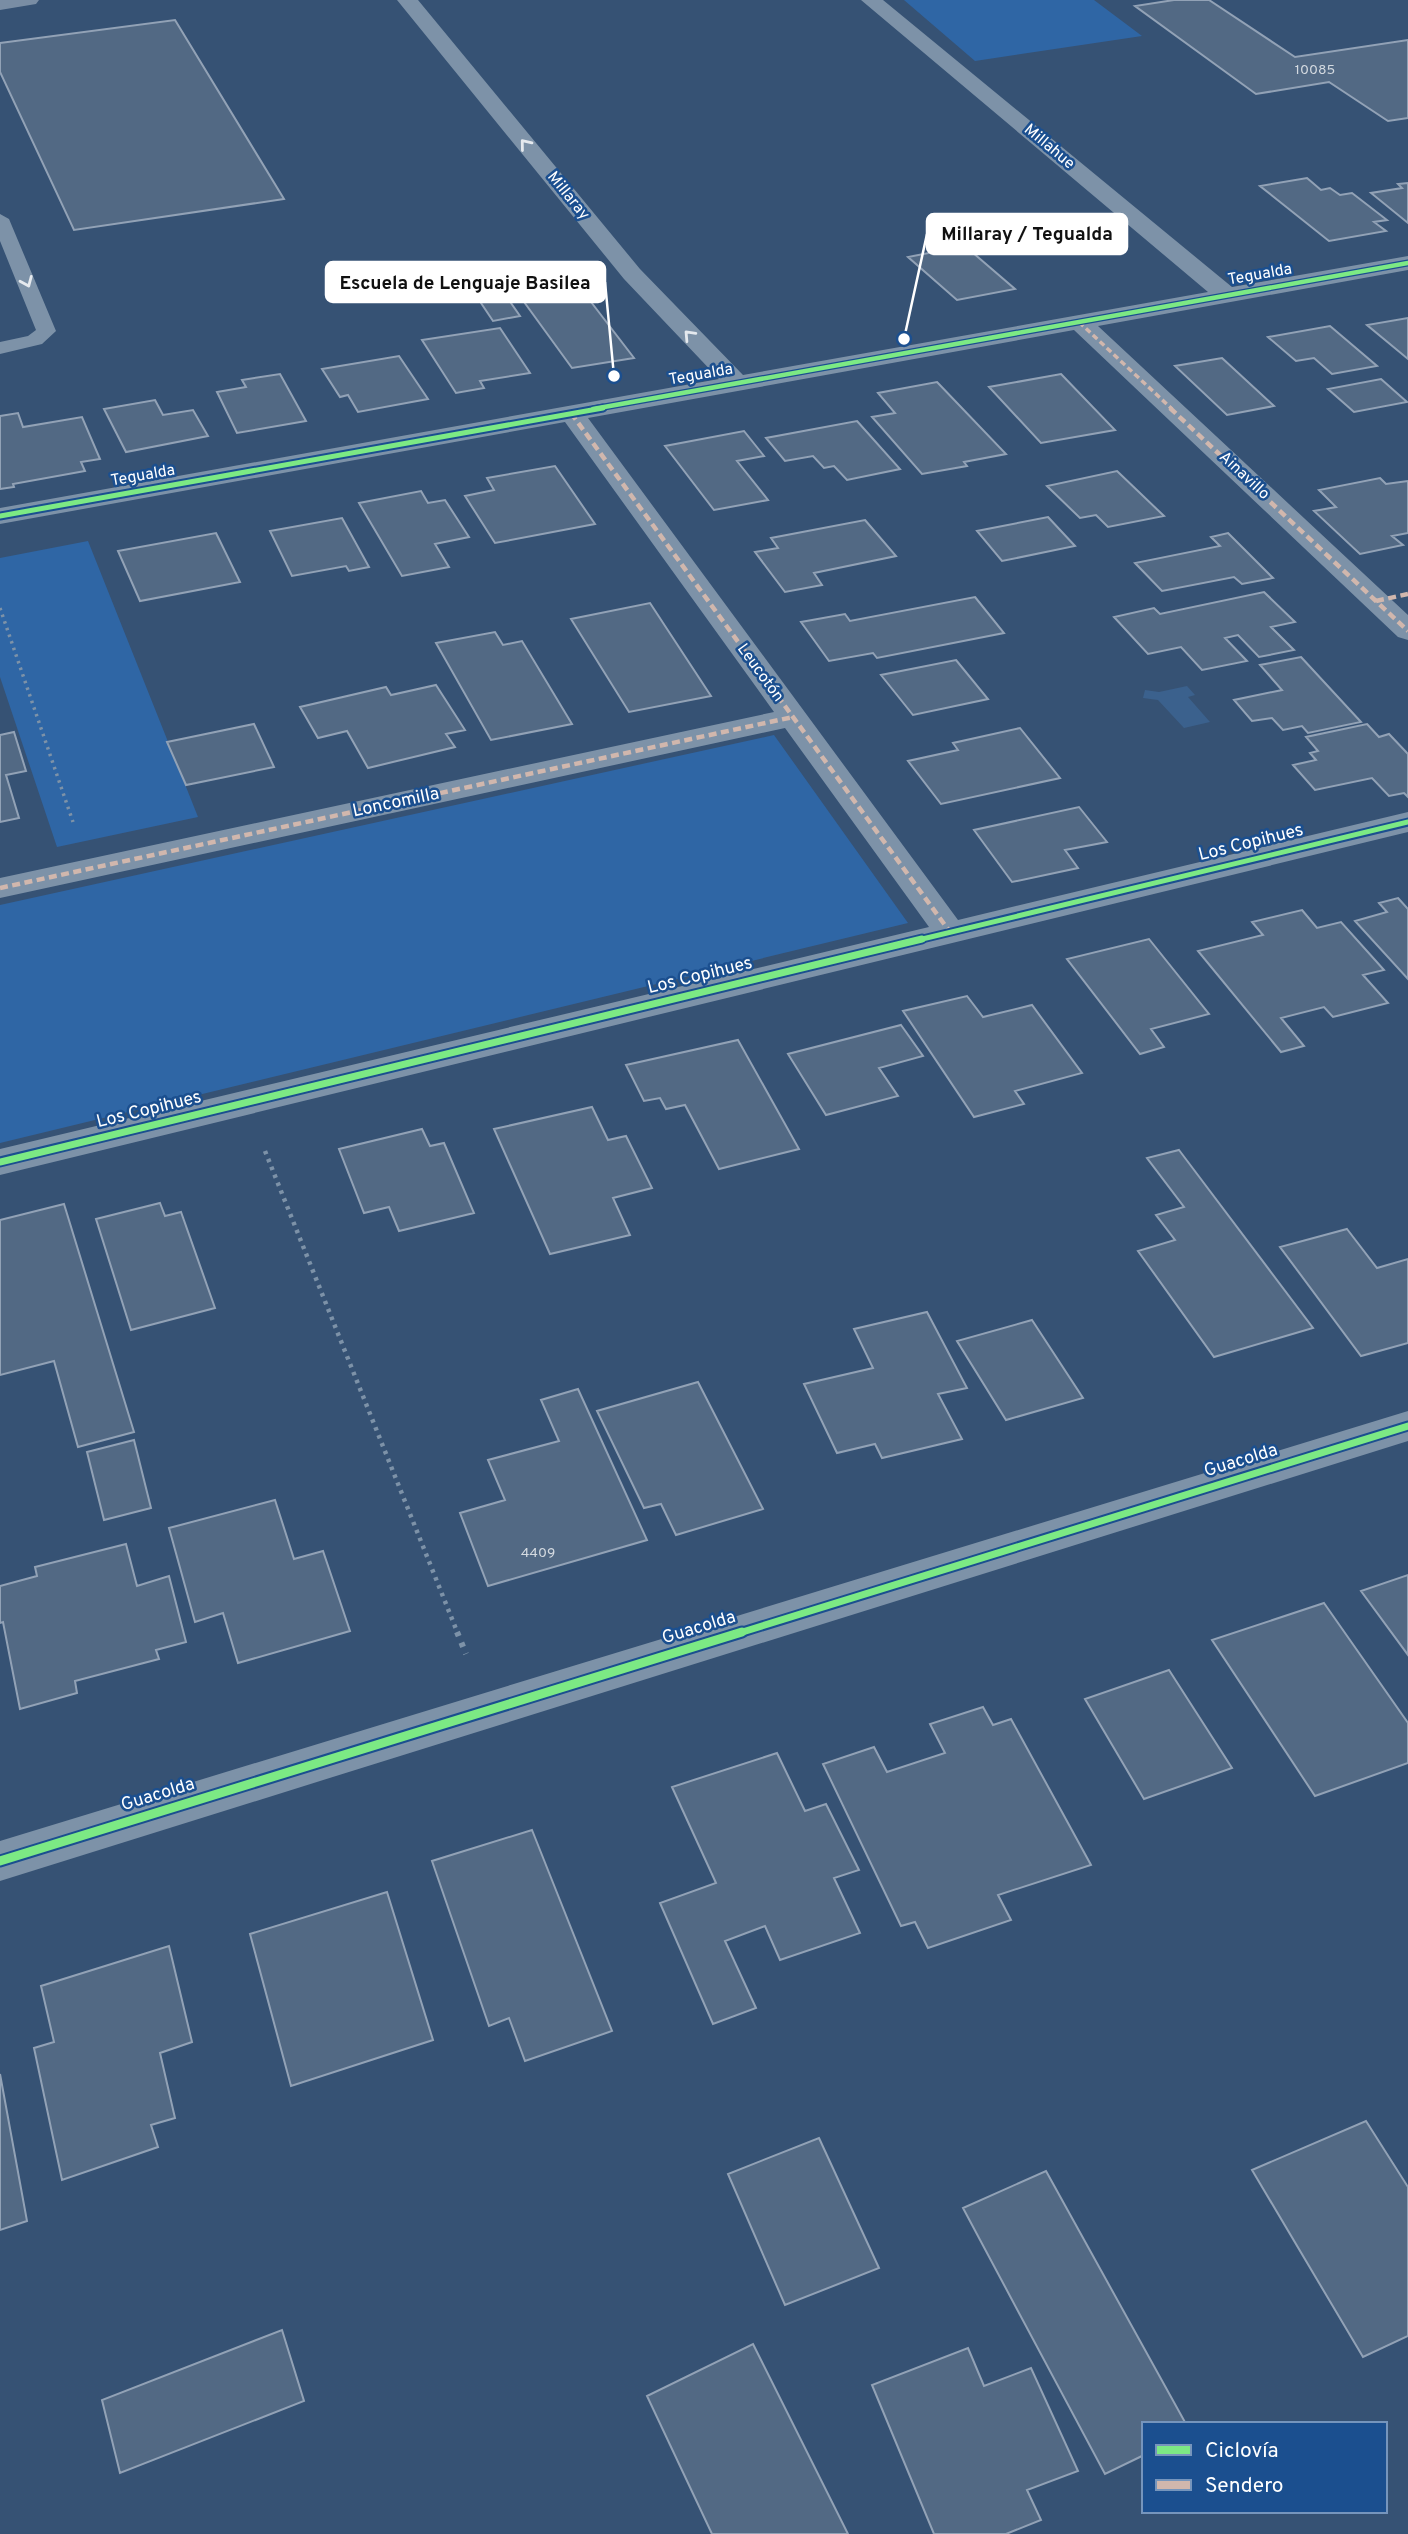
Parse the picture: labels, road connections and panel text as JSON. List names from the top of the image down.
{
  "streets": {
    "street": [
      "Millahue",
      "Millaray",
      "Tegualda",
      "Ainavillo",
      "Leucotón",
      "Loncomilla",
      "Los Copihues",
      "Guacolda"
    ]
  },
  "crossings": [
    ["Millahue", "Tegualda"],
    ["Millaray", "Tegualda"],
    ["Tegualda", "Ainavillo"],
    ["Tegualda", "Leucotón"],
    ["Leucotón", "Loncomilla"],
    ["Leucotón", "Los Copihues"]
  ],
  "one_way": ["Millaray"],
  "places": ["Millaray / Tegualda", "Escuela de Lenguaje Basilea"],
  "house_numbers": ["10085", "4409"],
  "legend": ["Ciclovía", "Sendero"]
}
